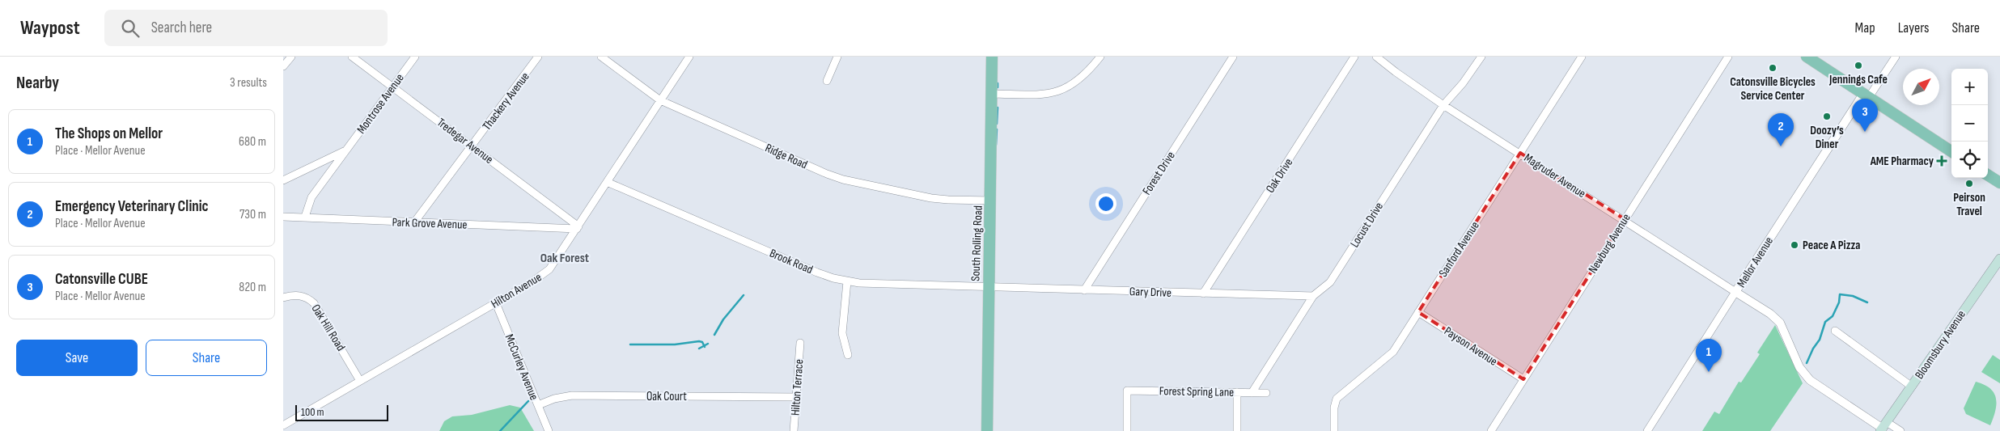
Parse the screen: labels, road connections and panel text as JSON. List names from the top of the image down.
{
  "streets": {
    "main road": ["South Rolling Road", "Bloomsbury Avenue"],
    "street": [
      "Thackery Avenue",
      "Montrose Avenue",
      "Tredegar Avenue",
      "Ridge Road",
      "Forest Drive",
      "Oak Drive",
      "Magruder Avenue",
      "Park Grove Avenue",
      "Locust Drive",
      "Newburg Avenue",
      "Sanford Avenue",
      "Brook Road",
      "Mellor Avenue",
      "Hilton Avenue",
      "Gary Drive",
      "Oak Hill Road",
      "Payson Avenue",
      "McCurley Avenue",
      "Hilton Terrace",
      "Forest Spring Lane",
      "Oak Court"
    ]
  },
  "crossings": [
    ["Thackery Avenue", "Tredegar Avenue"],
    ["Thackery Avenue", "Park Grove Avenue"],
    ["Montrose Avenue", "Tredegar Avenue"],
    ["Montrose Avenue", "Park Grove Avenue"],
    ["Tredegar Avenue", "Park Grove Avenue"],
    ["Tredegar Avenue", "Hilton Avenue"],
    ["Ridge Road", "South Rolling Road"],
    ["Ridge Road", "Hilton Avenue"],
    ["Forest Drive", "Gary Drive"],
    ["Oak Drive", "Gary Drive"],
    ["Magruder Avenue", "Locust Drive"],
    ["Magruder Avenue", "Newburg Avenue"],
    ["Magruder Avenue", "Sanford Avenue"],
    ["Magruder Avenue", "Mellor Avenue"],
    ["Park Grove Avenue", "Hilton Avenue"],
    ["Locust Drive", "Gary Drive"],
    ["Locust Drive", "Forest Spring Lane"],
    ["South Rolling Road", "Brook Road"],
    ["South Rolling Road", "Gary Drive"],
    ["Newburg Avenue", "Payson Avenue"],
    ["Sanford Avenue", "Payson Avenue"],
    ["Brook Road", "Hilton Avenue"],
    ["Brook Road", "Gary Drive"],
    ["Hilton Avenue", "Oak Hill Road"],
    ["Hilton Avenue", "McCurley Avenue"],
    ["McCurley Avenue", "Oak Court"],
    ["Hilton Terrace", "Oak Court"]
  ],
  "districts": ["Oak Forest"],
  "places": {
    "other": [
      "Jennings Cafe",
      "Catonsville Bicycles Service Center",
      "Doozy’s Diner",
      "Peirson Travel",
      "Peace A Pizza"
    ],
    "health": ["AME Pharmacy"]
  },
  "scale_bar": "100 m",
  "north": "top right",
  "page": {
    "header": "Waypost",
    "search": "Search here",
    "nav": ["Map", "Layers", "Share"],
    "heading": ["Nearby", "3 results"],
    "map_buttons": ["+", "−"],
    "pins": ["3", "2", "1"],
    "list": [
      {
        "mark": "1",
        "name": "The Shops on Mellor",
        "note": "Place · Mellor Avenue",
        "value": "680 m"
      },
      {
        "mark": "2",
        "name": "Emergency Veterinary Clinic",
        "note": "Place · Mellor Avenue",
        "value": "730 m"
      },
      {
        "mark": "3",
        "name": "Catonsville CUBE",
        "note": "Place · Mellor Avenue",
        "value": "820 m"
      }
    ],
    "buttons": ["Save", "Share"],
    "scale": "100 m"
  }
}
